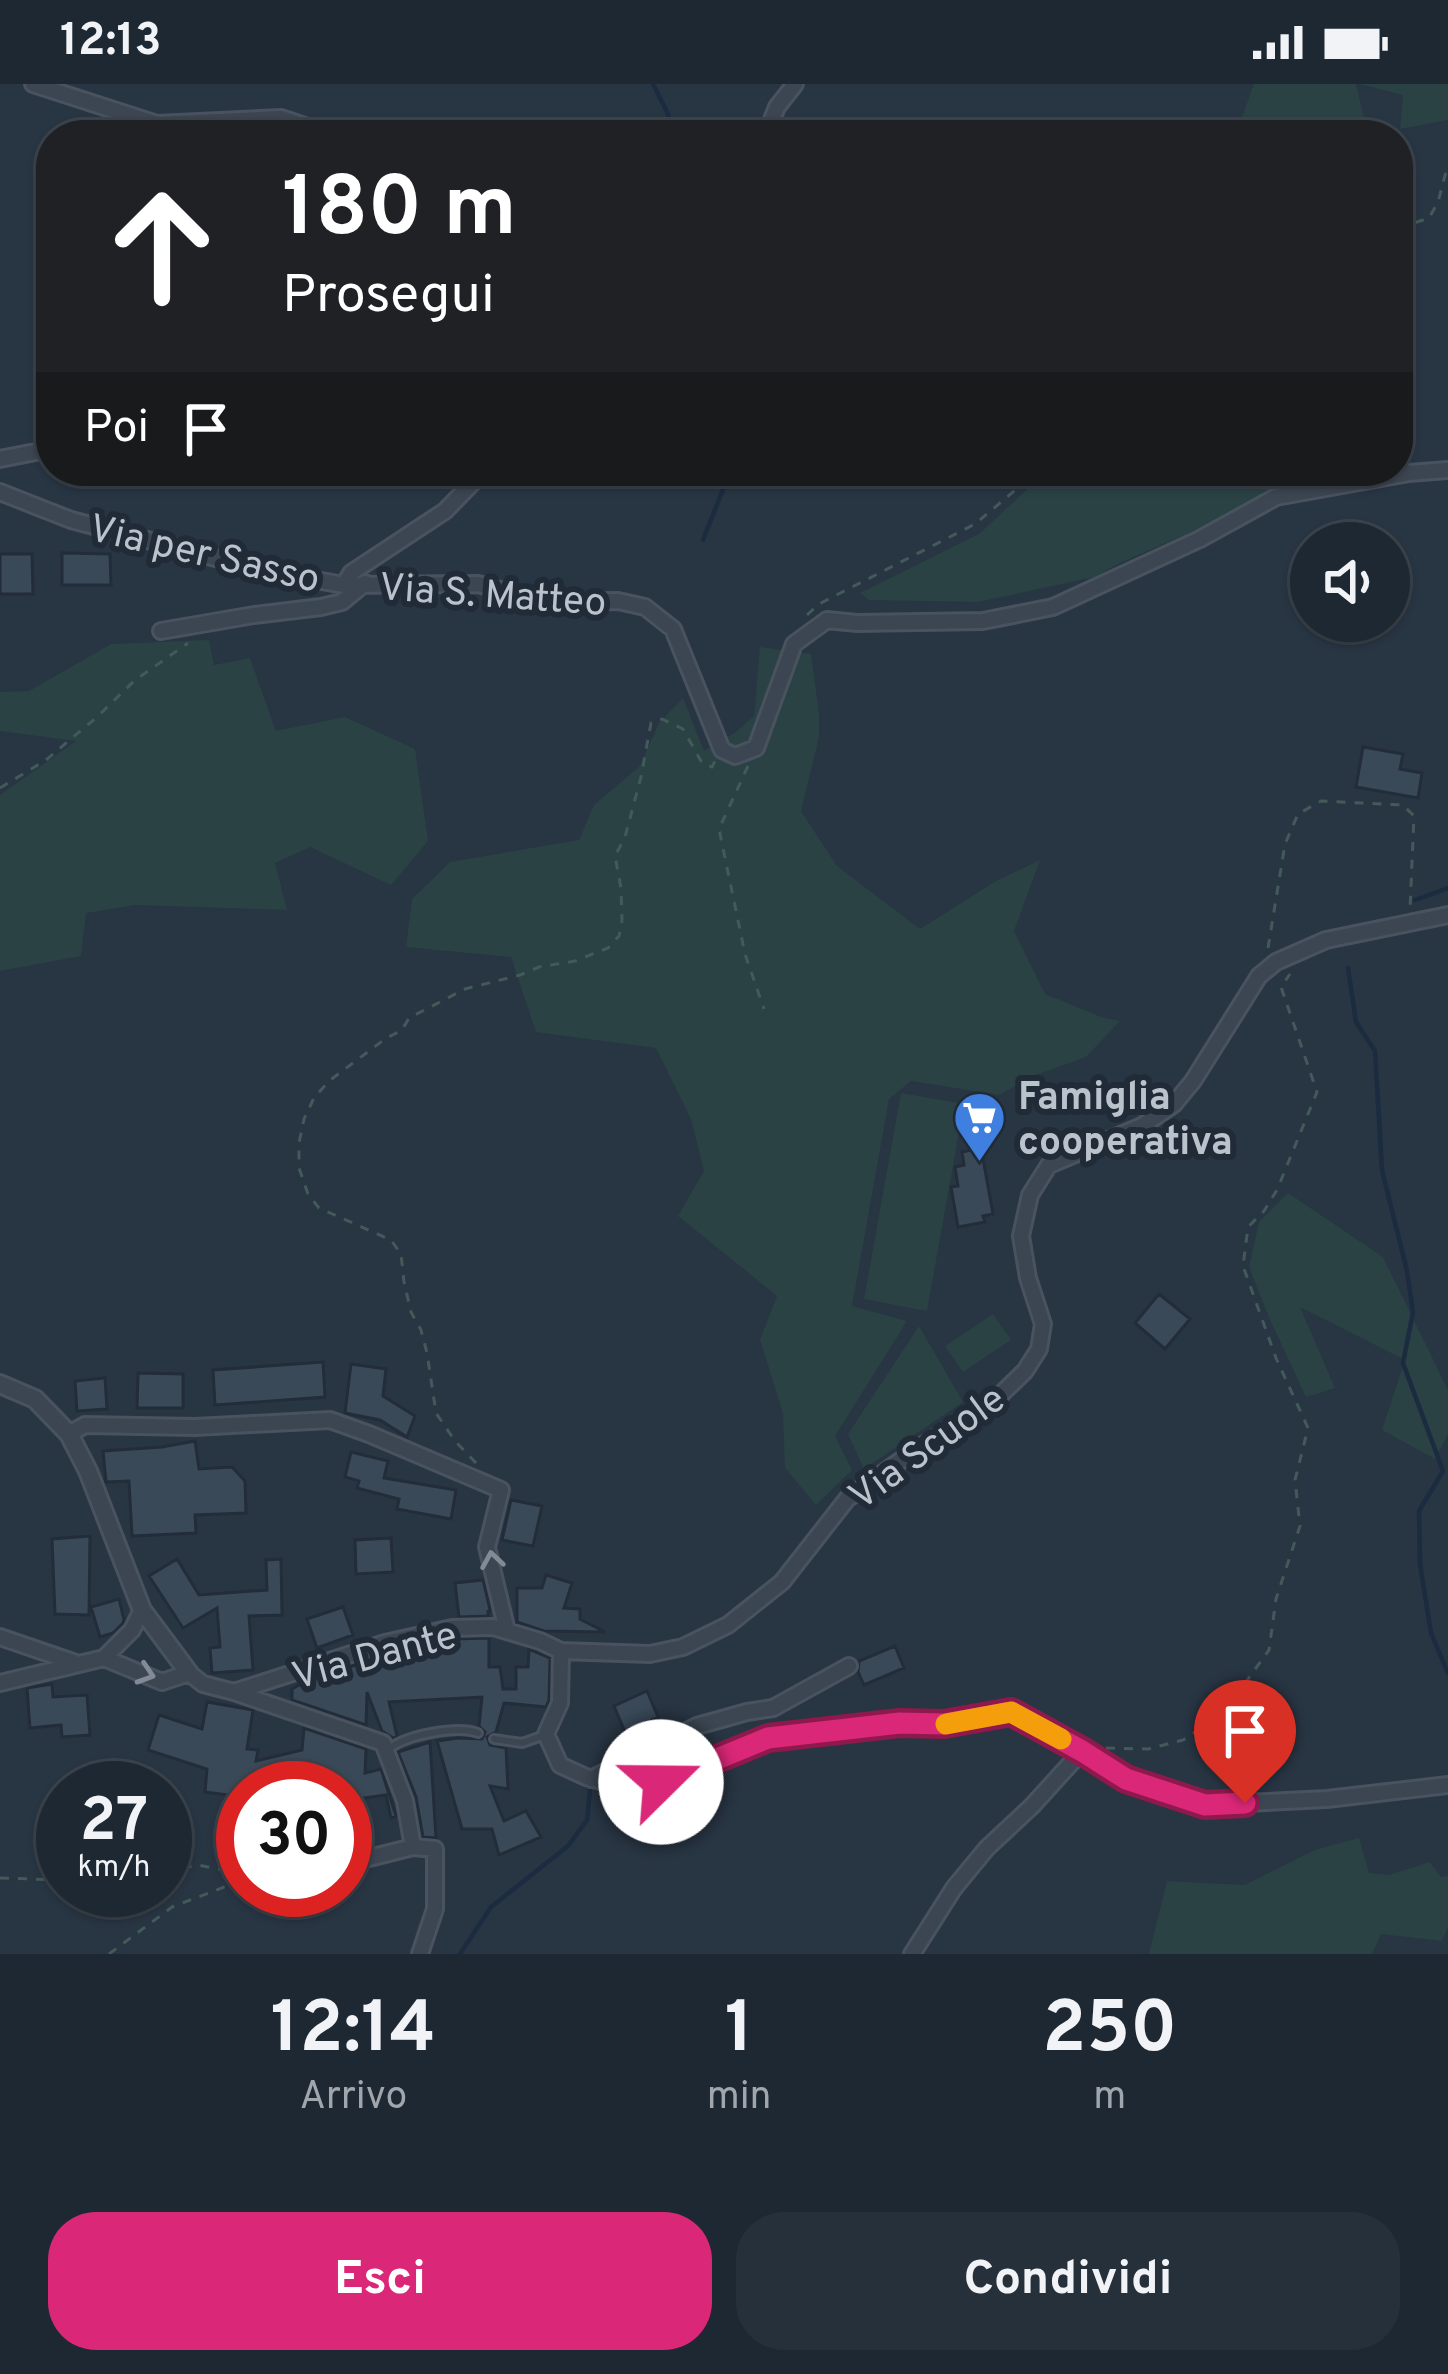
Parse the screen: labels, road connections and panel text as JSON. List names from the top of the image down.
{
  "streets": {
    "street": [
      "Via per Sasso",
      "Via S. Matteo",
      "Via Scuole",
      "Via Dante"
    ]
  },
  "crossings": [
    ["Via per Sasso", "Via S. Matteo"],
    ["Via Scuole", "Via Dante"]
  ],
  "places": {
    "supermarket": ["Famiglia cooperativa"]
  },
  "page": {
    "status": "12:13",
    "turn": ["180 m", "Prosegui"],
    "then": "Poi",
    "speed": "27 km/h",
    "limit": "30",
    "eta": [
      "12:14",
      "Arrivo",
      "1",
      "min",
      "250",
      "m"
    ],
    "buttons": ["Esci", "Condividi"]
  }
}
